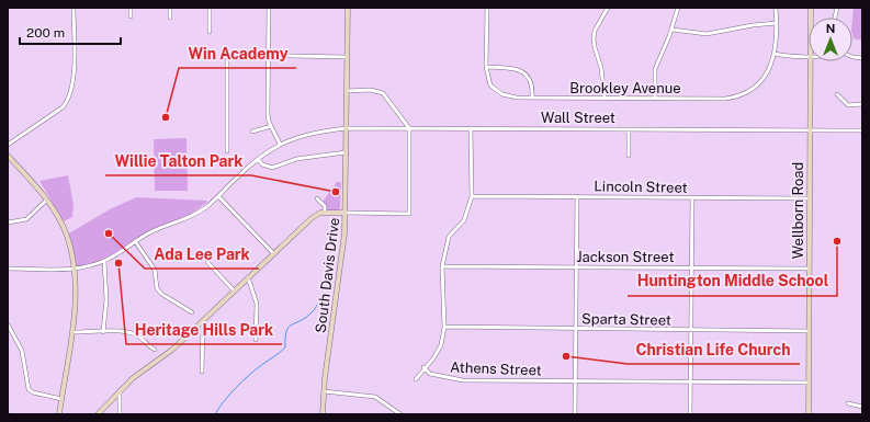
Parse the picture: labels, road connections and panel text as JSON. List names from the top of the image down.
{
  "streets": {
    "street": [
      "Brookley Avenue",
      "Wall Street",
      "Lincoln Street",
      "Wellborn Road",
      "Jackson Street",
      "South Davis Drive",
      "Sparta Street",
      "Athens Street"
    ]
  },
  "crossings": [
    ["Wall Street", "Wellborn Road"],
    ["Wall Street", "South Davis Drive"],
    ["Lincoln Street", "Wellborn Road"],
    ["Wellborn Road", "Jackson Street"],
    ["Wellborn Road", "Sparta Street"],
    ["Wellborn Road", "Athens Street"]
  ],
  "places": [
    "Win Academy",
    "Willie Talton Park",
    "Ada Lee Park",
    "Huntington Middle School",
    "Heritage Hills Park",
    "Christian Life Church"
  ],
  "scale_bar": "200 m",
  "north": "top"
}
